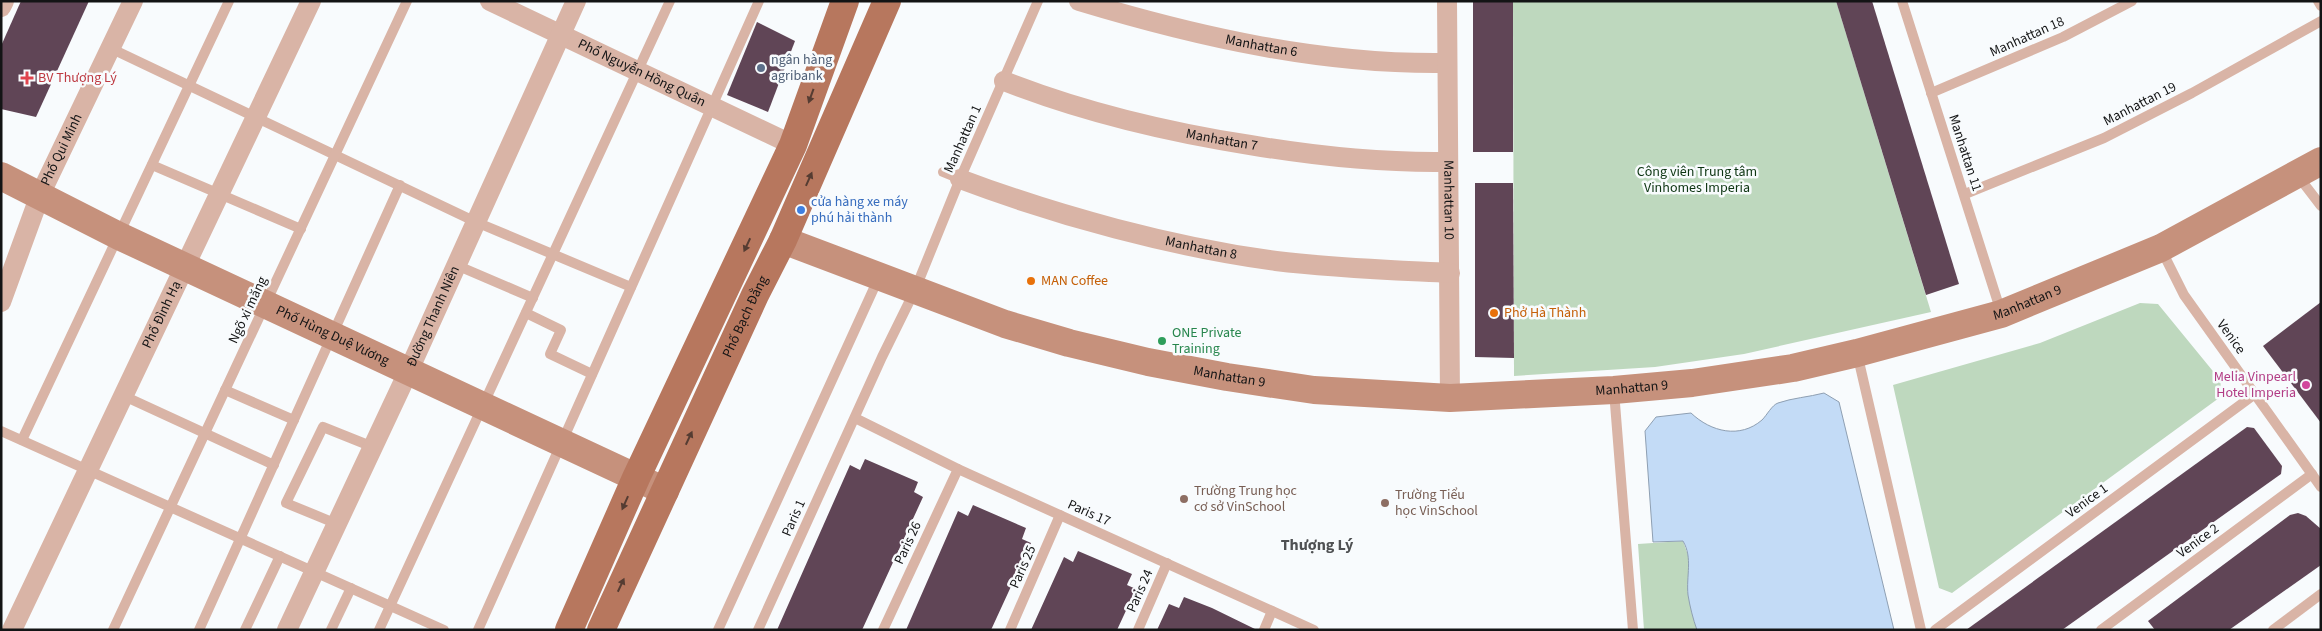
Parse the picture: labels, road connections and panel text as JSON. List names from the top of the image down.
{
  "streets": {
    "main road": ["Manhattan 9", "Phố Bạch Đằng", "Phố Hùng Duệ Vương"],
    "street": [
      "Manhattan 6",
      "Phố Nguyễn Hồng Quân",
      "Manhattan 7",
      "Phố Qui Minh",
      "Manhattan 10",
      "Manhattan 8",
      "Phố Đình Hạ",
      "Đường Thanh Niên"
    ],
    "lane": [
      "Manhattan 18",
      "Manhattan 19",
      "Manhattan 1",
      "Manhattan 11",
      "Ngõ xi măng",
      "Venice",
      "Venice 1",
      "Paris 17",
      "Paris 1",
      "Venice 2",
      "Paris 26",
      "Paris 25",
      "Paris 24"
    ]
  },
  "crossings": [
    ["Manhattan 18", "Manhattan 11"],
    ["Manhattan 6", "Manhattan 10"],
    ["Phố Nguyễn Hồng Quân", "Đường Thanh Niên"],
    ["Phố Nguyễn Hồng Quân", "Phố Bạch Đằng"],
    ["Manhattan 19", "Manhattan 11"],
    ["Manhattan 1", "Manhattan 7"],
    ["Manhattan 1", "Manhattan 8"],
    ["Manhattan 1", "Manhattan 9"],
    ["Manhattan 1", "Paris 17"],
    ["Manhattan 1", "Paris 1"],
    ["Manhattan 7", "Manhattan 10"],
    ["Phố Qui Minh", "Phố Hùng Duệ Vương"],
    ["Manhattan 11", "Manhattan 9"],
    ["Manhattan 10", "Manhattan 8"],
    ["Manhattan 10", "Manhattan 9"],
    ["Manhattan 9", "Phố Bạch Đằng"],
    ["Manhattan 9", "Venice"],
    ["Ngõ xi măng", "Phố Hùng Duệ Vương"],
    ["Phố Đình Hạ", "Phố Hùng Duệ Vương"],
    ["Đường Thanh Niên", "Phố Hùng Duệ Vương"],
    ["Phố Bạch Đằng", "Phố Hùng Duệ Vương"],
    ["Venice", "Venice 1"],
    ["Venice", "Venice 2"],
    ["Paris 17", "Paris 1"],
    ["Paris 17", "Paris 26"],
    ["Paris 17", "Paris 25"],
    ["Paris 17", "Paris 24"]
  ],
  "districts": ["Thượng Lý"],
  "parks": ["Công viên Trung tâm Vinhomes Imperia"],
  "places": {
    "other": [
      "ngân hàng agribank",
      "cửa hàng xe máy phú hải thành",
      "MAN Coffee",
      "Phở Hà Thành",
      "ONE Private Training",
      "Melia Vinpearl Hotel Imperia",
      "Trường Trung học cơ sở VinSchool",
      "Trường Tiểu học VinSchool"
    ],
    "health": ["BV Thượng Lý"]
  }
}
